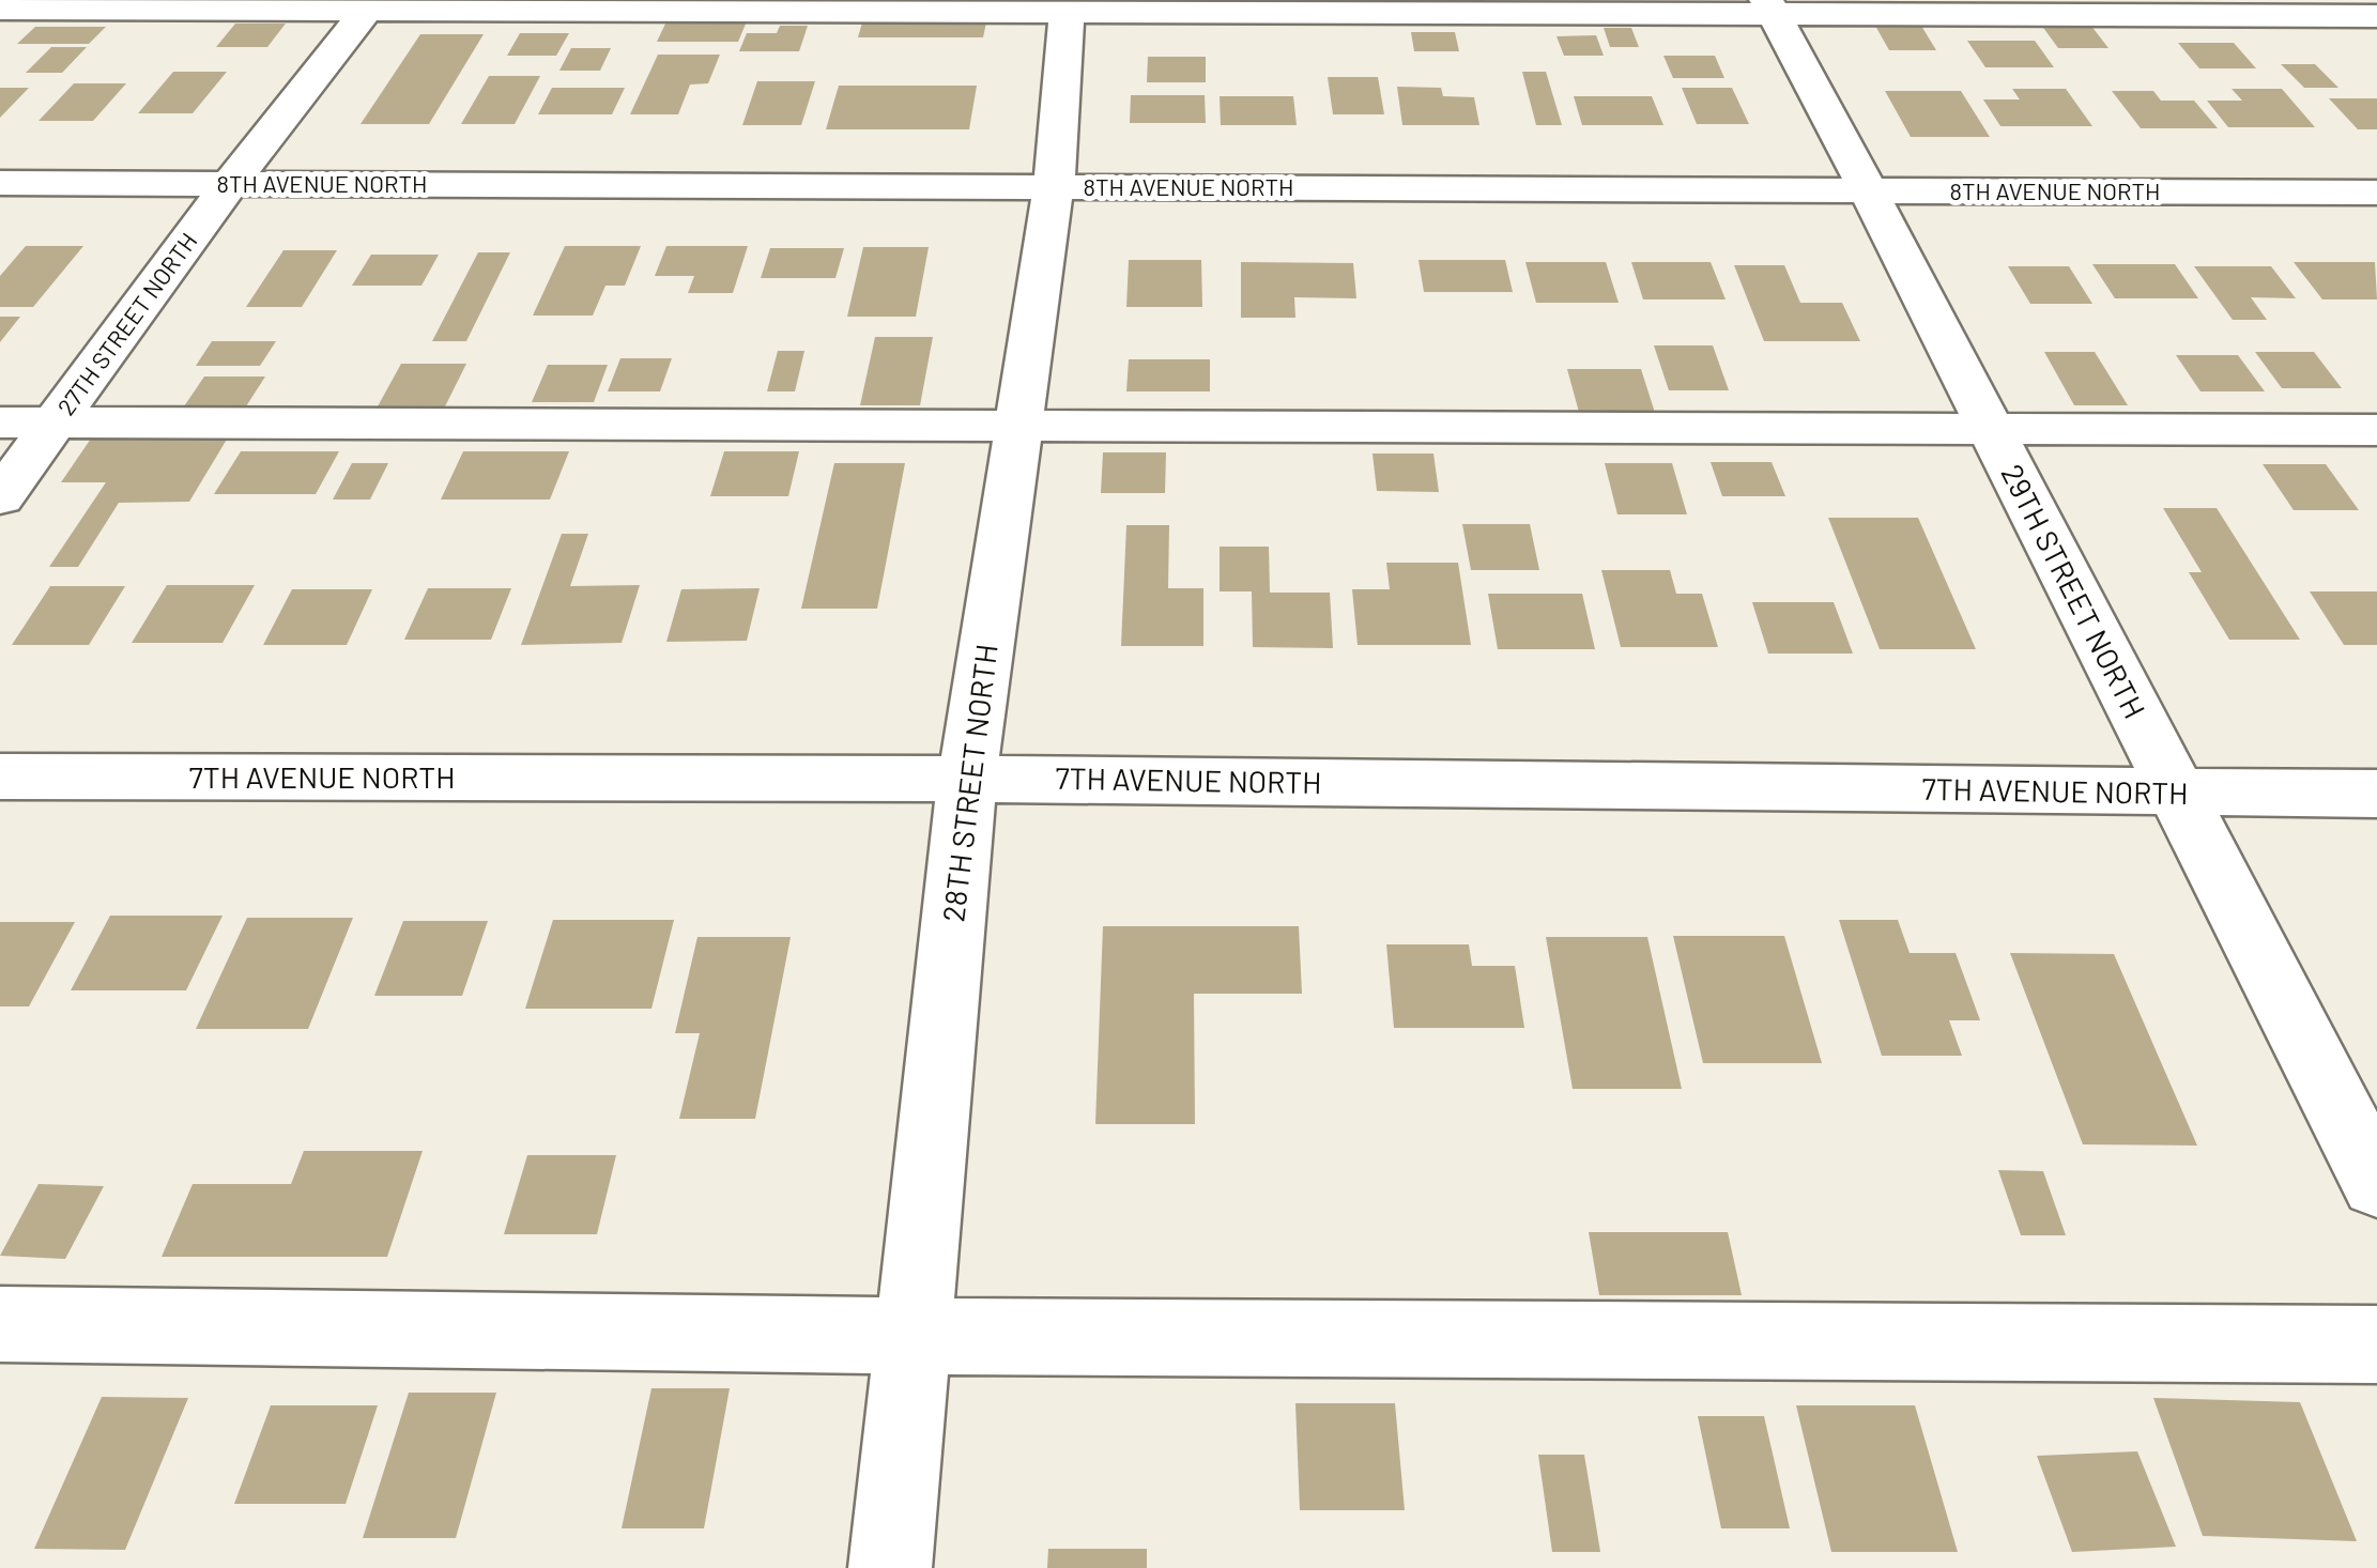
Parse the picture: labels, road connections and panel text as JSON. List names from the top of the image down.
{
  "streets": {
    "street": [
      "8TH AVENUE NORTH",
      "27TH STREET NORTH",
      "29TH STREET NORTH",
      "7TH AVENUE NORTH",
      "28TH STREET NORTH"
    ]
  },
  "crossings": [
    ["8TH AVENUE NORTH", "27TH STREET NORTH"],
    ["8TH AVENUE NORTH", "29TH STREET NORTH"],
    ["8TH AVENUE NORTH", "28TH STREET NORTH"],
    ["29TH STREET NORTH", "7TH AVENUE NORTH"],
    ["7TH AVENUE NORTH", "28TH STREET NORTH"]
  ]
}
